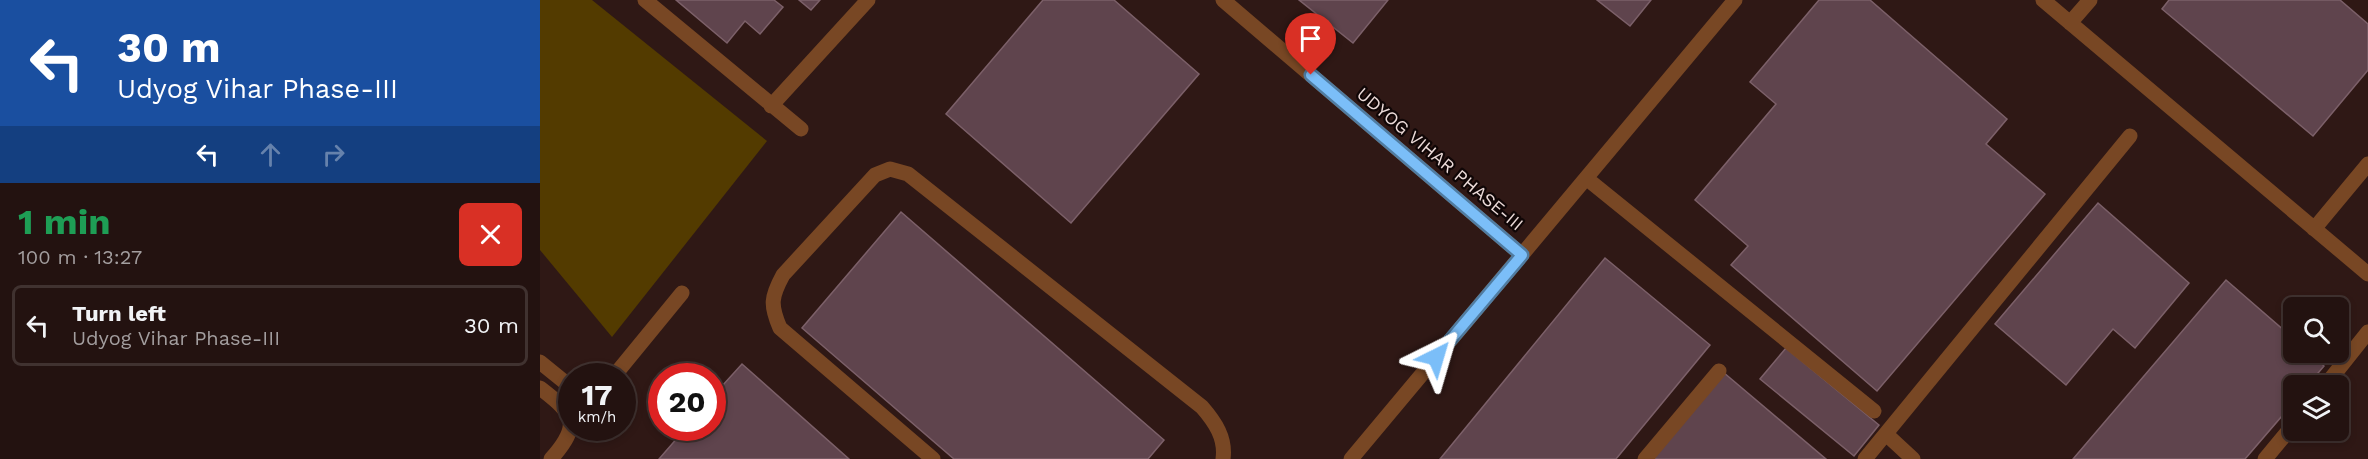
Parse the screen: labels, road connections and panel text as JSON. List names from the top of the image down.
{
  "streets": {
    "lane": ["UDYOG VIHAR PHASE-III"]
  },
  "page": {
    "turn": ["30 m", "Udyog Vihar Phase-III"],
    "heading": ["1 min", "100 m · 13:27"],
    "list": [
      {
        "name": "Turn left",
        "note": "Udyog Vihar Phase-III",
        "value": "30 m"
      }
    ],
    "speed": "17 km/h",
    "limit": "20"
  }
}
